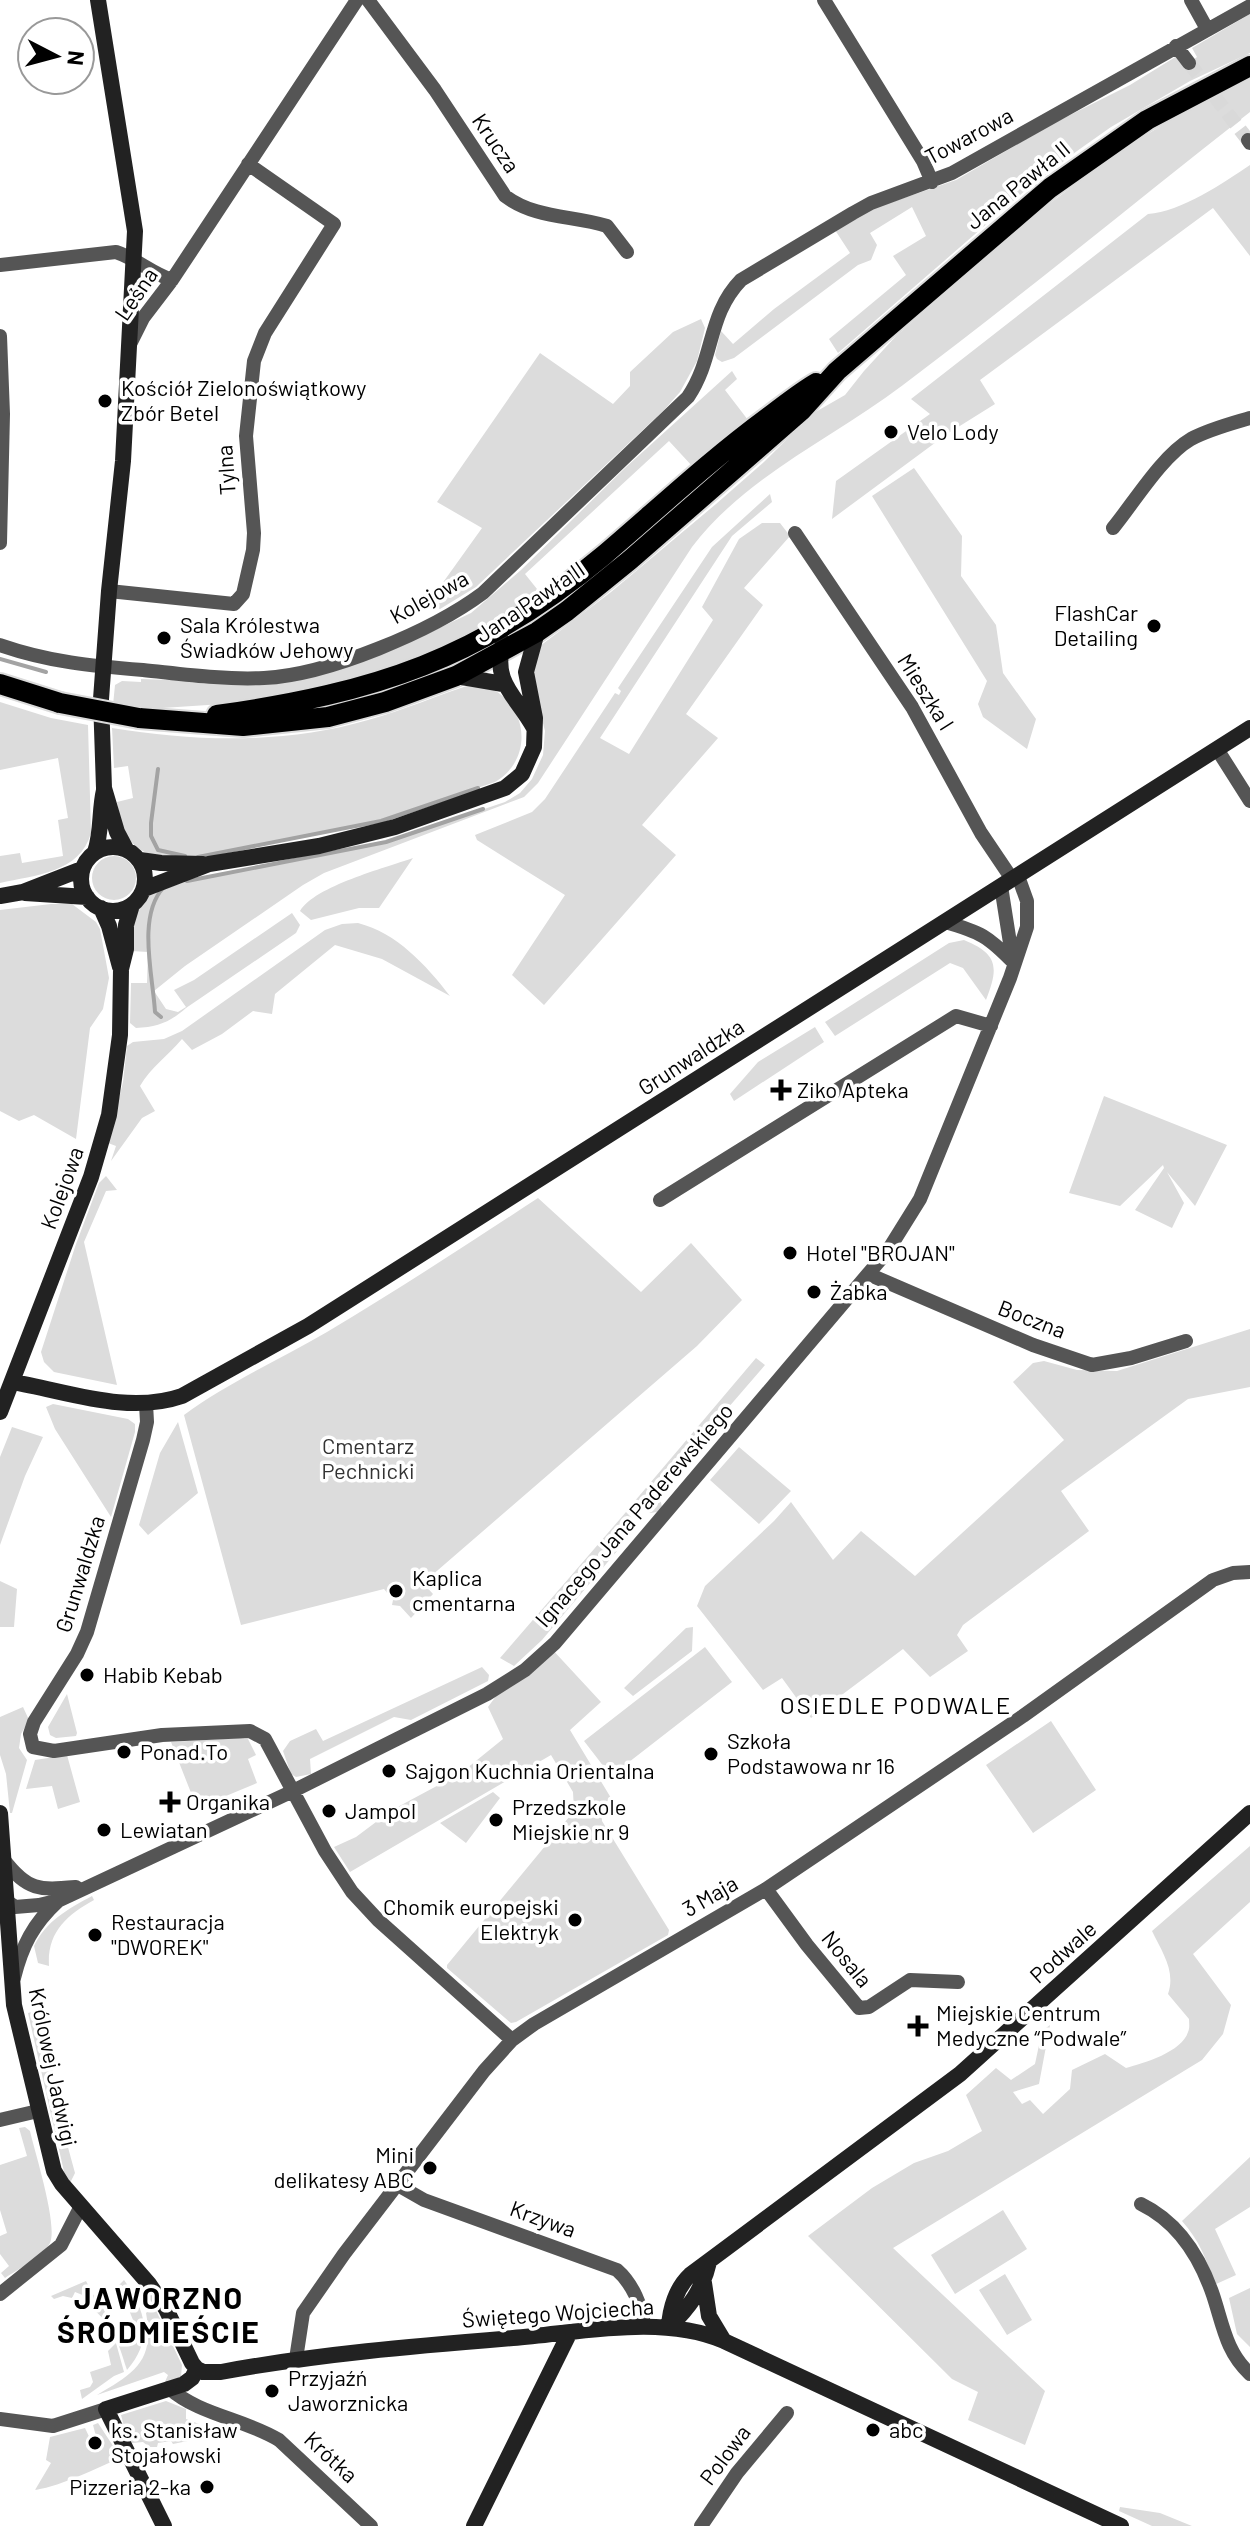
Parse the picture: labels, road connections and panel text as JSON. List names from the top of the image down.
{
  "streets": {
    "main road": ["Jana Pawła II"],
    "street": [
      "Towarowa",
      "Krucza",
      "Leśna",
      "Tylna",
      "Kolejowa",
      "Mieszka I",
      "Grunwaldzka",
      "Boczna",
      "Ignacego Jana Paderewskiego",
      "3 Maja",
      "Podwale",
      "Nosala",
      "Królowej Jadwigi",
      "Krzywa",
      "Świętego Wojciecha",
      "Polowa",
      "Krótka"
    ]
  },
  "crossings": [
    ["Towarowa", "Kolejowa"],
    ["Leśna", "Tylna"],
    ["Leśna", "Kolejowa"],
    ["Kolejowa", "Grunwaldzka"],
    ["Mieszka I", "Grunwaldzka"],
    ["Mieszka I", "Ignacego Jana Paderewskiego"],
    ["Grunwaldzka", "Ignacego Jana Paderewskiego"],
    ["Boczna", "Ignacego Jana Paderewskiego"],
    ["Ignacego Jana Paderewskiego", "Królowej Jadwigi"],
    ["3 Maja", "Nosala"],
    ["3 Maja", "Krzywa"],
    ["3 Maja", "Świętego Wojciecha"],
    ["Podwale", "Świętego Wojciecha"],
    ["Królowej Jadwigi", "Świętego Wojciecha"],
    ["Krzywa", "Świętego Wojciecha"]
  ],
  "districts": ["OSIEDLE PODWALE", "JAWORZNO ŚRÓDMIEŚCIE"],
  "parks": ["Cmentarz Pechnicki"],
  "places": {
    "other": [
      "Kościół Zielonoświątkowy Zbór Betel",
      "Velo Lody",
      "FlashCar Detailing",
      "Sala Królestwa Świadków Jehowy",
      "Hotel \"BROJAN\"",
      "Żabka",
      "Kaplica cmentarna",
      "Habib Kebab",
      "Ponad.To",
      "Szkoła Podstawowa nr 16",
      "Sajgon Kuchnia Orientalna",
      "Jampol",
      "Przedszkole Miejskie nr 9",
      "Lewiatan",
      "Chomik europejski Elektryk",
      "Restauracja \"DWOREK\"",
      "Mini delikatesy ABC",
      "Przyjaźń Jaworznicka",
      "abc",
      "ks. Stanisław Stojałowski",
      "Pizzeria 2-ka"
    ],
    "health": ["Ziko Apteka", "Organika", "Miejskie Centrum Medyczne “Podwale”"]
  },
  "north": "right"
}
